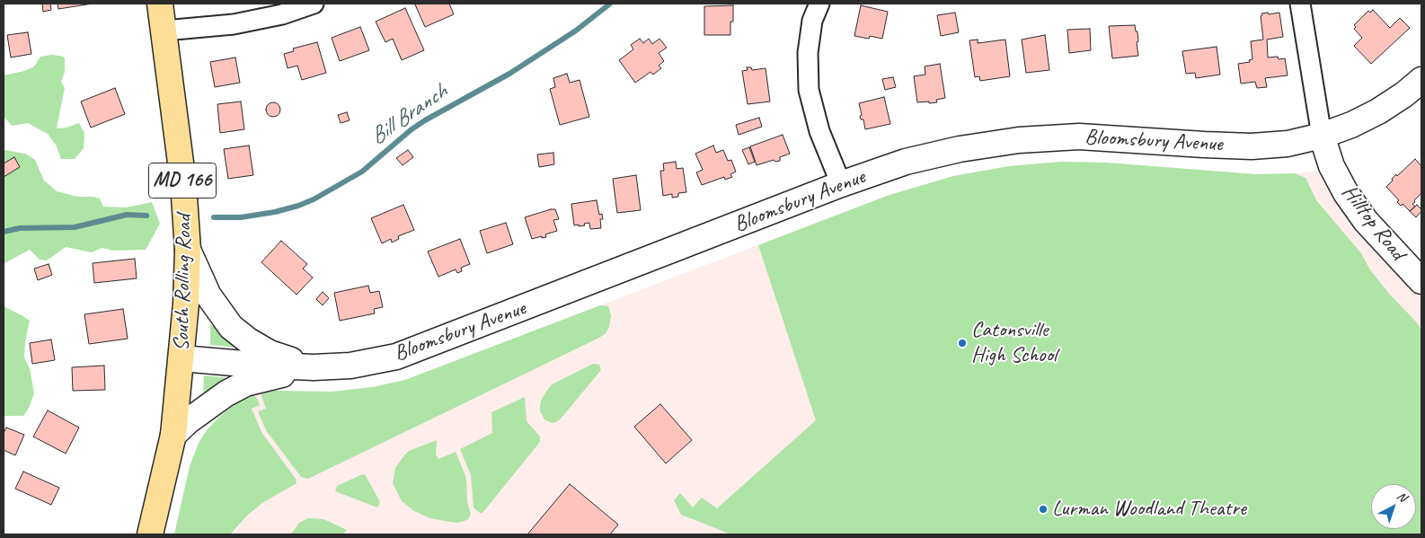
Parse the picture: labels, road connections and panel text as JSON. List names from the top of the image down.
{
  "streets": {
    "main road": [
      "Bloomsbury Avenue",
      "MD 166",
      "Hilltop Road",
      "South Rolling Road"
    ]
  },
  "crossings": [
    ["Bloomsbury Avenue", "Hilltop Road"],
    ["Bloomsbury Avenue", "South Rolling Road"]
  ],
  "water": ["Bill Branch"],
  "places": ["Catonsville High School", "Lurman Woodland Theatre"],
  "north": "top right"
}
